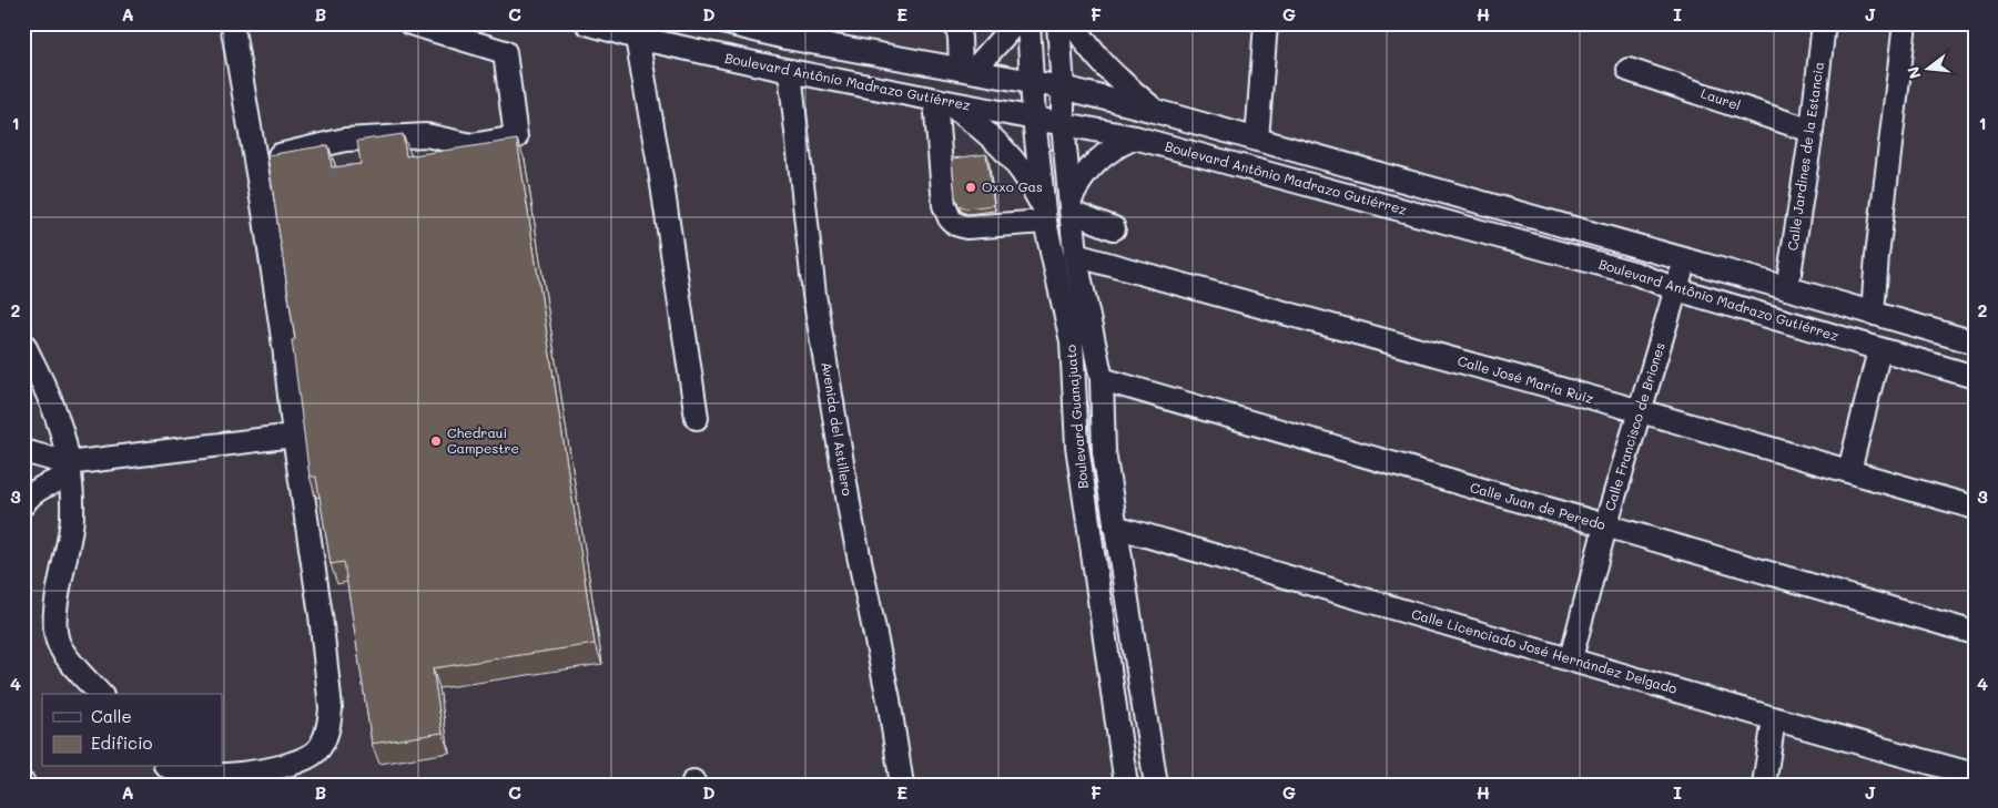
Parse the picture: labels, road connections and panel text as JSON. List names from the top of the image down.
{
  "streets": {
    "street": [
      "Boulevard Antônio Madrazo Gutiérrez",
      "Laurel",
      "Calle Jardines de la Estancia",
      "Calle José María Ruiz",
      "Boulevard Guanajuato",
      "Calle Francisco de Briones",
      "Avenida del Astillero",
      "Calle Juan de Peredo",
      "Calle Licenciado José Hernández Delgado"
    ]
  },
  "crossings": [
    ["Boulevard Antônio Madrazo Gutiérrez", "Calle Jardines de la Estancia"],
    ["Boulevard Antônio Madrazo Gutiérrez", "Boulevard Guanajuato"],
    ["Boulevard Antônio Madrazo Gutiérrez", "Calle Francisco de Briones"],
    ["Boulevard Antônio Madrazo Gutiérrez", "Avenida del Astillero"],
    ["Laurel", "Calle Jardines de la Estancia"],
    ["Calle José María Ruiz", "Boulevard Guanajuato"],
    ["Calle José María Ruiz", "Calle Francisco de Briones"],
    ["Boulevard Guanajuato", "Calle Juan de Peredo"],
    ["Boulevard Guanajuato", "Calle Licenciado José Hernández Delgado"],
    ["Calle Francisco de Briones", "Calle Juan de Peredo"],
    ["Calle Francisco de Briones", "Calle Licenciado José Hernández Delgado"]
  ],
  "places": ["Oxxo Gas", "Chedraui Campestre"],
  "legend": ["Calle", "Edificio"],
  "north": "left",
  "grid": {
    "columns": [
      "A",
      "B",
      "C",
      "D",
      "E",
      "F",
      "G",
      "H",
      "I",
      "J"
    ],
    "rows": [
      "1",
      "2",
      "3",
      "4"
    ]
  }
}
